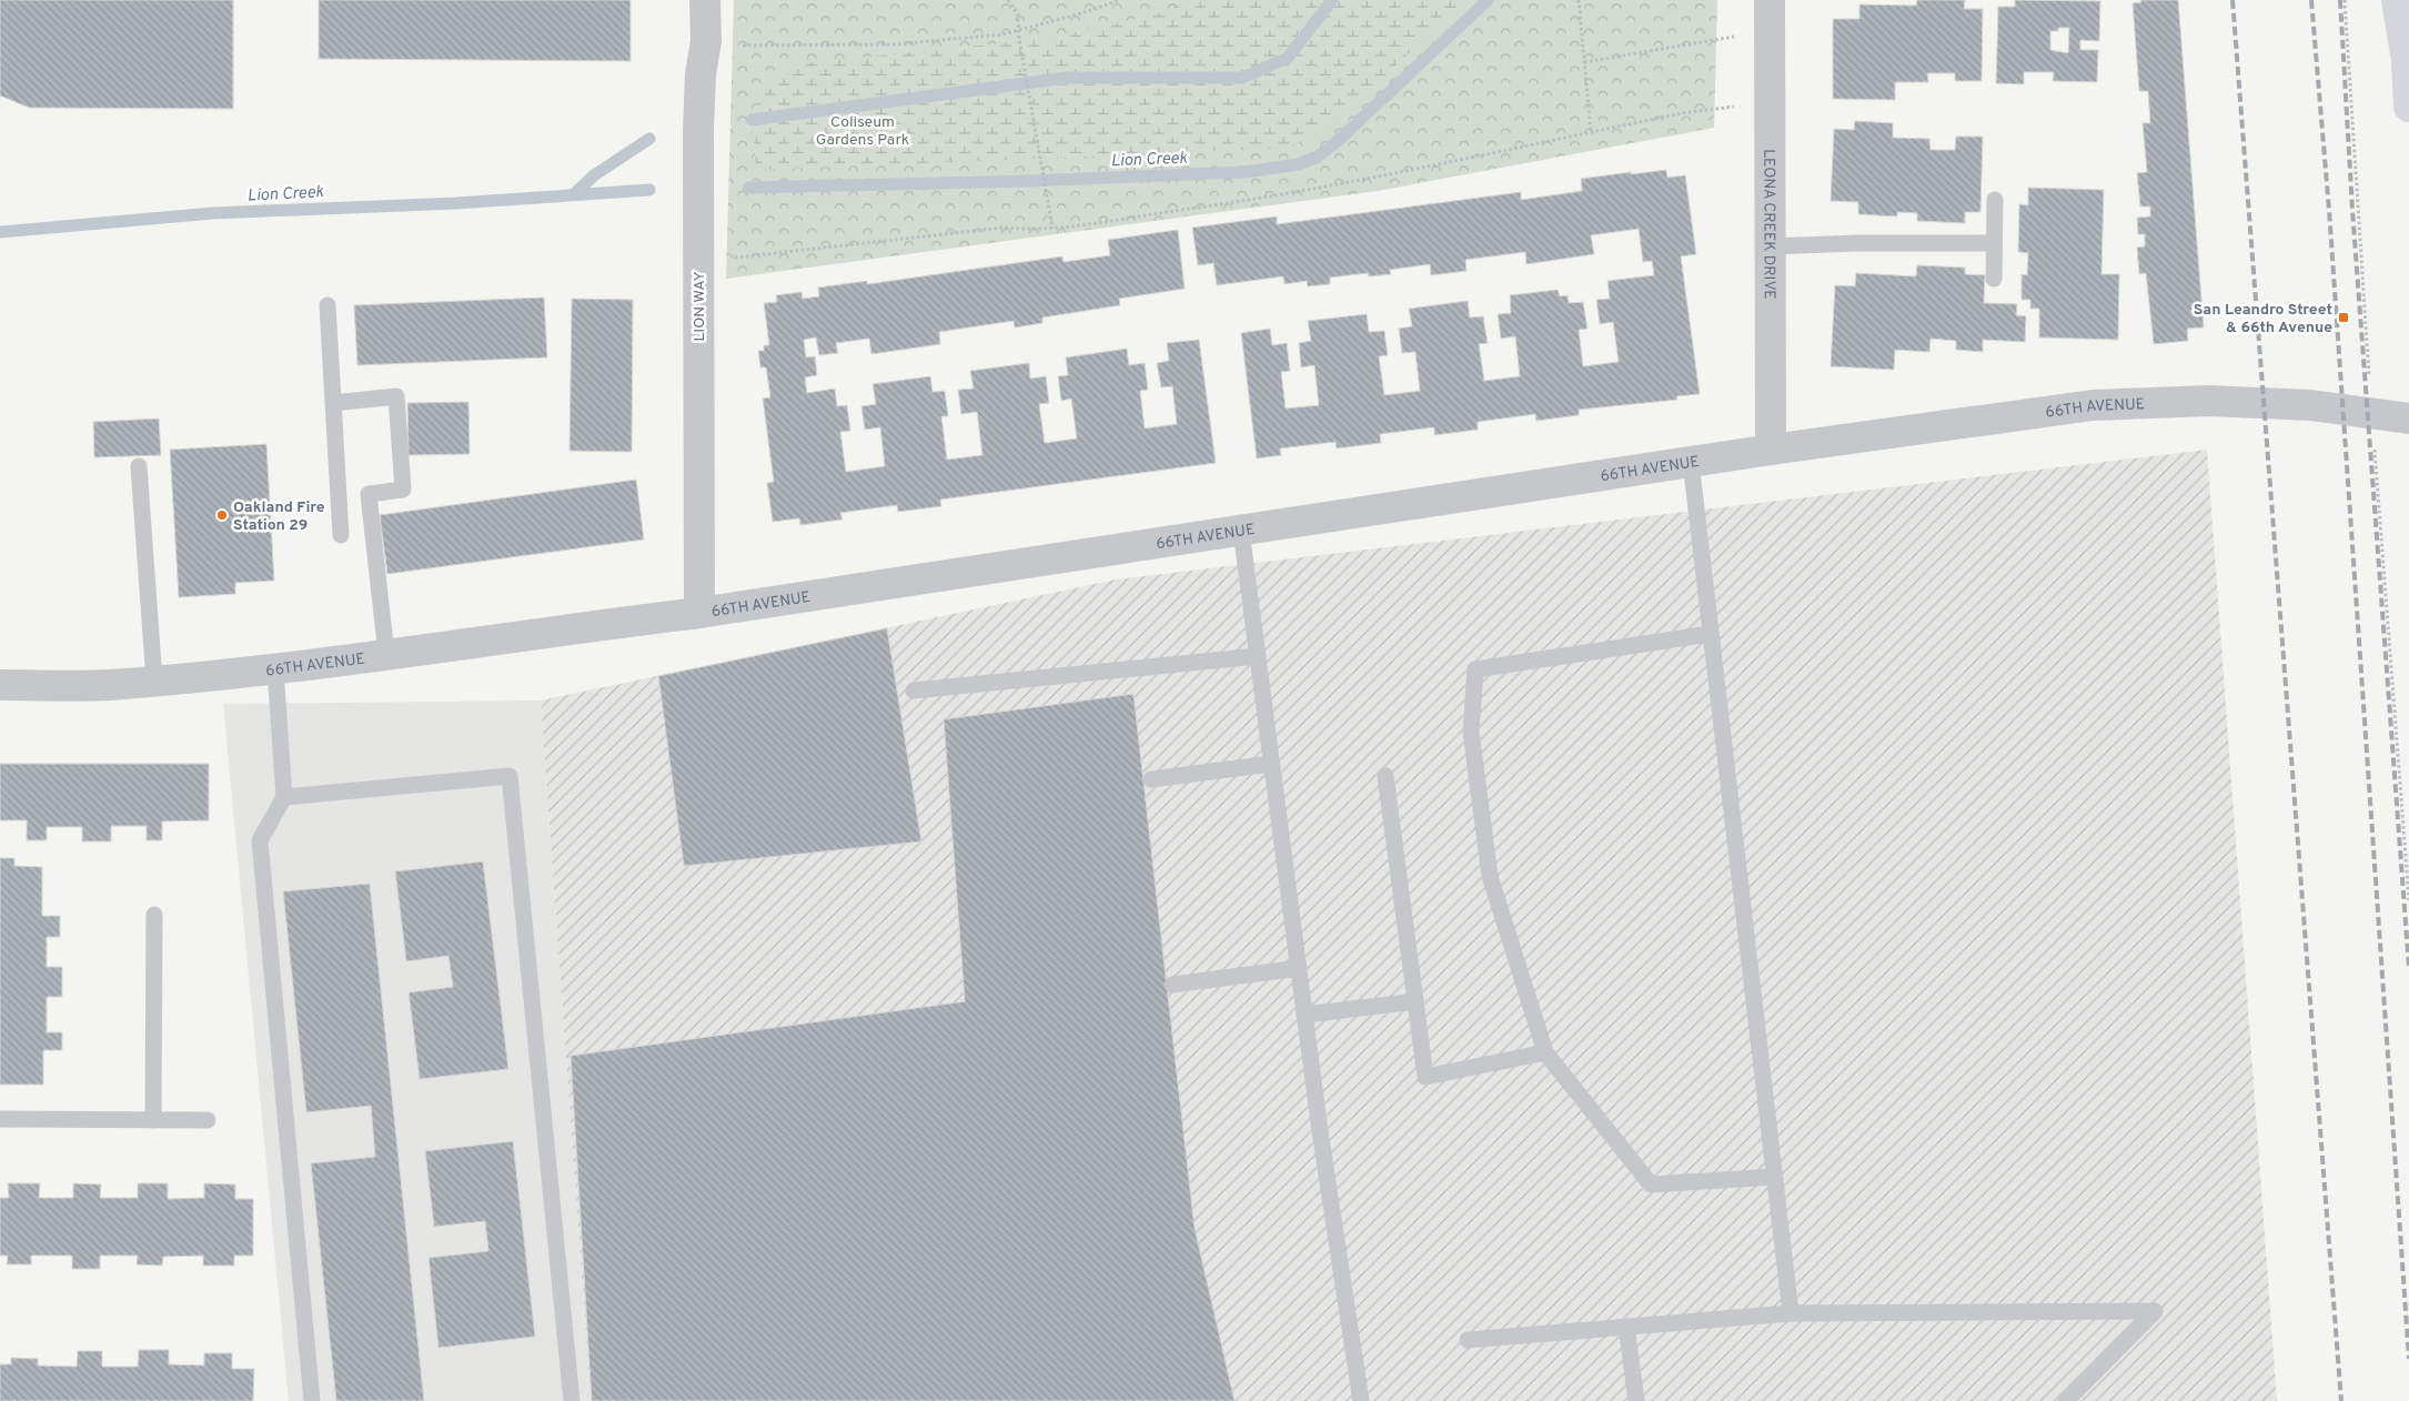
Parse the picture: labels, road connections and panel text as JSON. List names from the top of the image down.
{
  "streets": {
    "street": ["LEONA CREEK DRIVE", "LION WAY", "66TH AVENUE"]
  },
  "crossings": [
    ["LEONA CREEK DRIVE", "66TH AVENUE"],
    ["LION WAY", "66TH AVENUE"]
  ],
  "water": ["Lion Creek"],
  "parks": ["Coliseum Gardens Park"],
  "places": {
    "transit": ["San Leandro Street & 66th Avenue"],
    "other": ["Oakland Fire Station 29"]
  }
}
